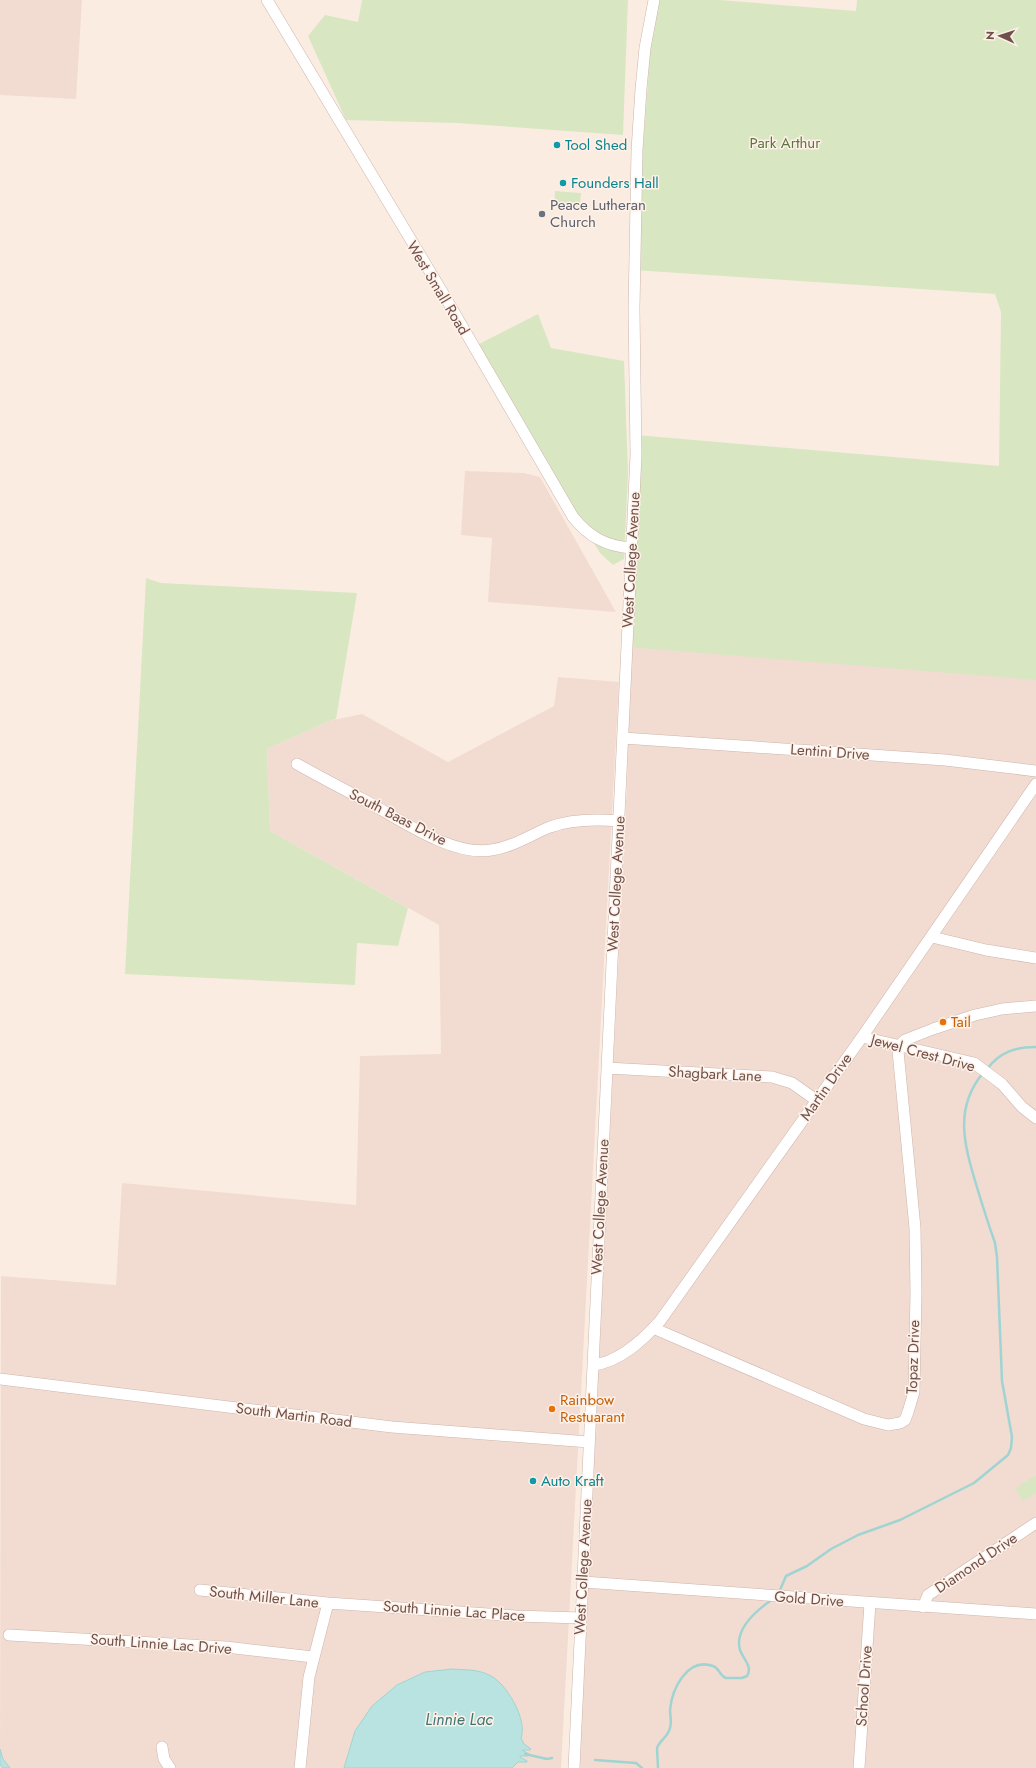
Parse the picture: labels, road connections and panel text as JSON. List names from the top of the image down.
{
  "streets": {
    "street": [
      "West Small Road",
      "West College Avenue",
      "Lentini Drive",
      "South Baas Drive",
      "Jewel Crest Drive",
      "Shagbark Lane",
      "Martin Drive",
      "Topaz Drive",
      "South Martin Road",
      "Diamond Drive",
      "South Miller Lane",
      "Gold Drive",
      "South Linnie Lac Place",
      "South Linnie Lac Drive",
      "School Drive"
    ]
  },
  "crossings": [
    ["West Small Road", "West College Avenue"],
    ["West College Avenue", "Lentini Drive"],
    ["West College Avenue", "South Baas Drive"],
    ["West College Avenue", "Shagbark Lane"],
    ["West College Avenue", "Martin Drive"],
    ["West College Avenue", "South Martin Road"],
    ["West College Avenue", "Gold Drive"],
    ["West College Avenue", "South Linnie Lac Place"],
    ["Jewel Crest Drive", "Martin Drive"],
    ["Jewel Crest Drive", "Topaz Drive"],
    ["Shagbark Lane", "Martin Drive"],
    ["Martin Drive", "Topaz Drive"],
    ["Diamond Drive", "Gold Drive"],
    ["South Miller Lane", "South Linnie Lac Place"],
    ["Gold Drive", "School Drive"]
  ],
  "water": ["Linnie Lac"],
  "parks": ["Park Arthur"],
  "places": [
    "Tool Shed",
    "Founders Hall",
    "Peace Lutheran Church",
    "Tail",
    "Rainbow Restuarant",
    "Auto Kraft"
  ],
  "north": "left"
}
